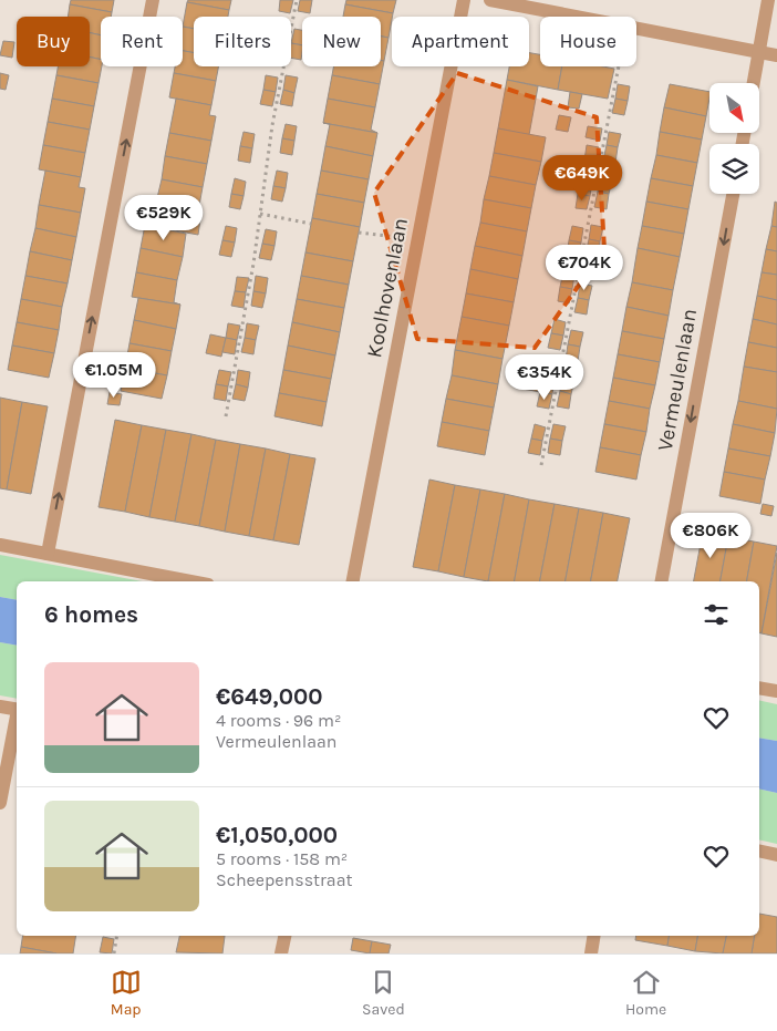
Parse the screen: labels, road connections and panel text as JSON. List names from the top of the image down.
{
  "streets": {
    "street": ["Koolhovenlaan", "Vermeulenlaan"]
  },
  "one_way": ["Vermeulenlaan"],
  "north": "bottom right",
  "page": {
    "chip": [
      "Buy",
      "Rent",
      "Filters",
      "New",
      "Apartment",
      "House"
    ],
    "price": [
      "€649K",
      "€529K",
      "€704K",
      "€1.05M",
      "€354K",
      "€806K"
    ],
    "heading": "6 homes",
    "list": [
      {
        "name": "€649,000",
        "note": "4 rooms · 96 m² · Vermeulenlaan"
      },
      {
        "name": "€1,050,000",
        "note": "5 rooms · 158 m² · Scheepensstraat"
      }
    ],
    "tabs": ["Map", "Saved", "Home"]
  }
}
